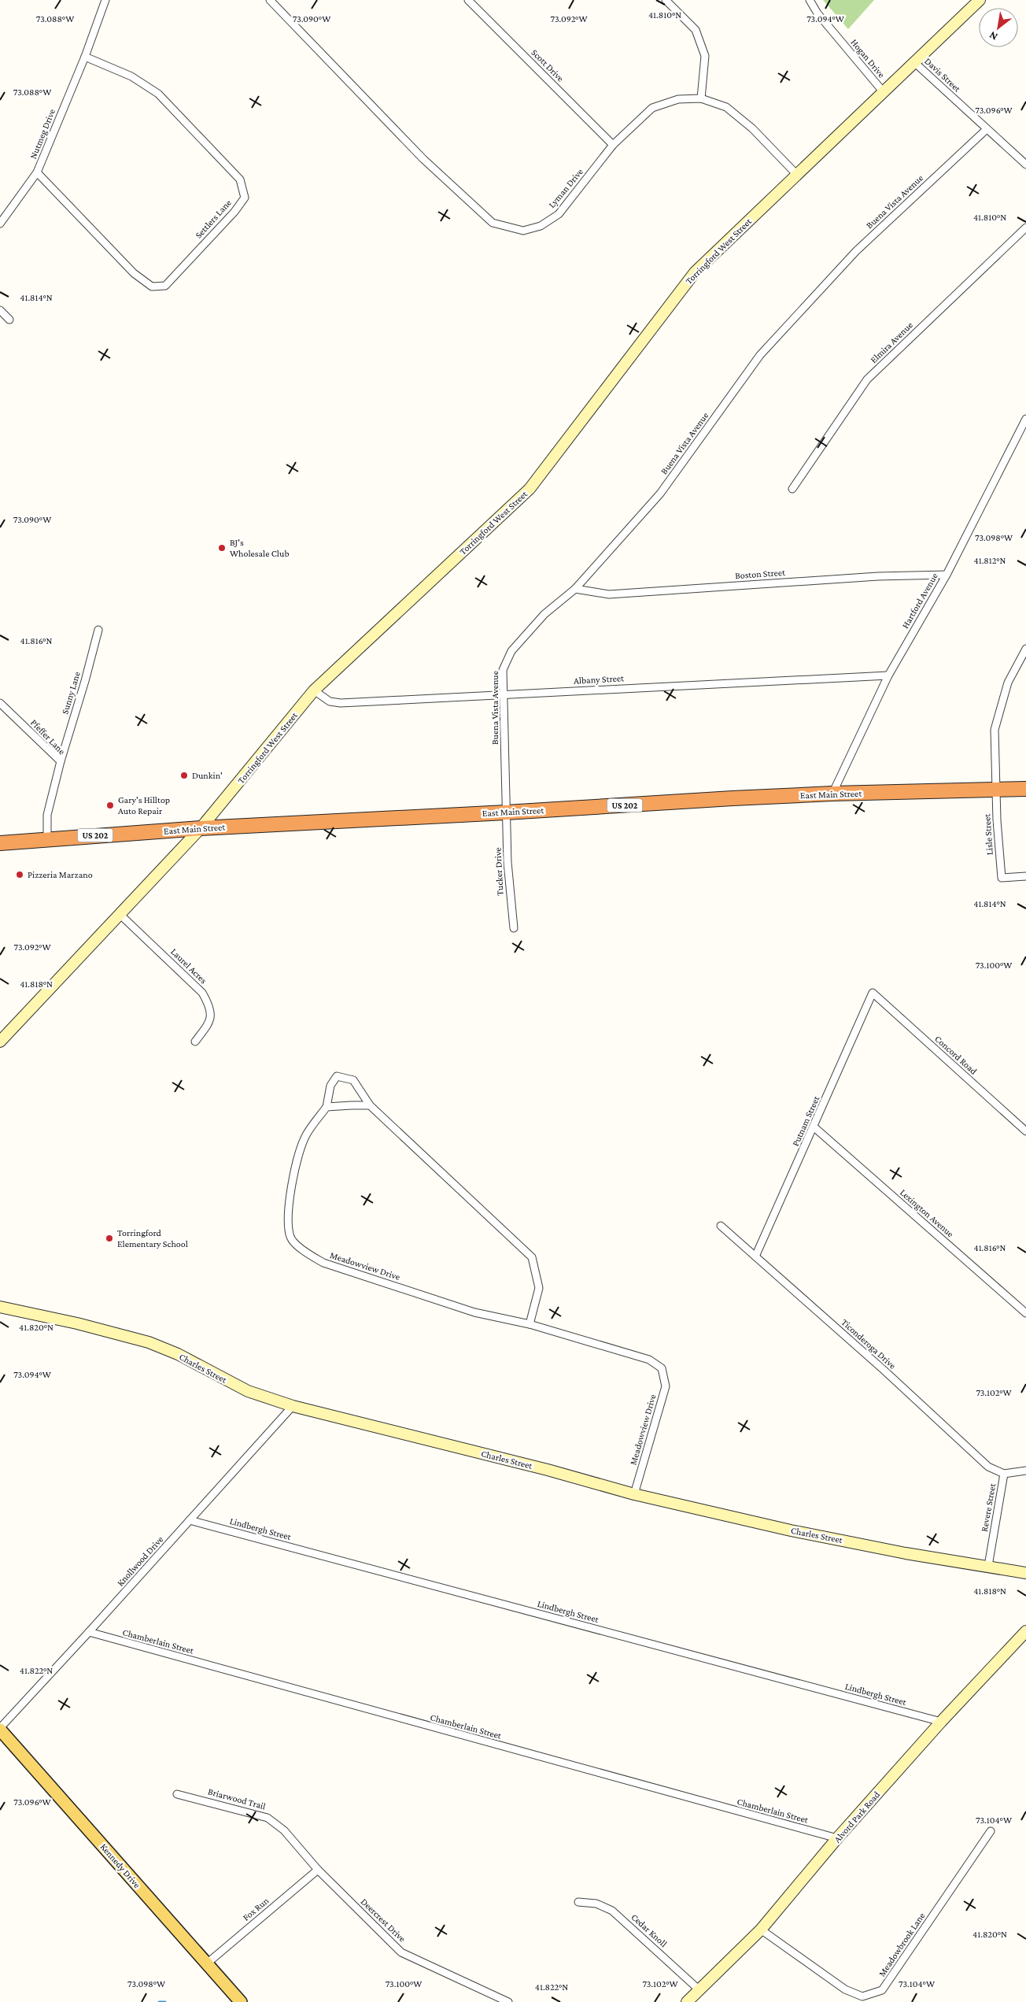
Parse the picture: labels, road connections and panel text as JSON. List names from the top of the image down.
{
  "streets": {
    "highway": ["East Main Street", "US 202"],
    "main road": ["Kennedy Drive"],
    "street": [
      "Hogan Drive",
      "Scott Drive",
      "Davis Street",
      "Nutmeg Drive",
      "Lyman Drive",
      "Buena Vista Avenue",
      "Settlers Lane",
      "Torringford West Street",
      "Elmira Avenue",
      "Boston Street",
      "Hartford Avenue",
      "Albany Street",
      "Sunny Lane",
      "Pfeffer Lane",
      "Lisle Street",
      "Tucker Drive",
      "Laurel Acres",
      "Concord Road",
      "Putnam Street",
      "Lexington Avenue",
      "Meadowview Drive",
      "Ticonderoga Drive",
      "Charles Street",
      "Revere Street",
      "Lindbergh Street",
      "Knollwood Drive",
      "Chamberlain Street",
      "Briarwood Trail",
      "Alvord Park Road",
      "Fox Run",
      "Deercrest Drive",
      "Cedar Knoll",
      "Meadowbrook Lane"
    ]
  },
  "crossings": [
    ["Hogan Drive", "Torringford West Street"],
    ["Scott Drive", "Lyman Drive"],
    ["Davis Street", "Buena Vista Avenue"],
    ["Davis Street", "Torringford West Street"],
    ["Nutmeg Drive", "Settlers Lane"],
    ["Lyman Drive", "Torringford West Street"],
    ["Buena Vista Avenue", "Boston Street"],
    ["Buena Vista Avenue", "Albany Street"],
    ["Buena Vista Avenue", "East Main Street"],
    ["Buena Vista Avenue", "Tucker Drive"],
    ["Torringford West Street", "Albany Street"],
    ["Torringford West Street", "East Main Street"],
    ["Torringford West Street", "Laurel Acres"],
    ["Boston Street", "Hartford Avenue"],
    ["Hartford Avenue", "Albany Street"],
    ["Hartford Avenue", "East Main Street"],
    ["Sunny Lane", "Pfeffer Lane"],
    ["Pfeffer Lane", "East Main Street"],
    ["East Main Street", "Lisle Street"],
    ["East Main Street", "Tucker Drive"],
    ["Concord Road", "Putnam Street"],
    ["Putnam Street", "Lexington Avenue"],
    ["Putnam Street", "Ticonderoga Drive"],
    ["Meadowview Drive", "Charles Street"],
    ["Ticonderoga Drive", "Revere Street"],
    ["Charles Street", "Revere Street"],
    ["Charles Street", "Knollwood Drive"],
    ["Lindbergh Street", "Knollwood Drive"],
    ["Lindbergh Street", "Alvord Park Road"],
    ["Knollwood Drive", "Chamberlain Street"],
    ["Knollwood Drive", "Kennedy Drive"],
    ["Chamberlain Street", "Alvord Park Road"],
    ["Briarwood Trail", "Fox Run"],
    ["Briarwood Trail", "Deercrest Drive"],
    ["Alvord Park Road", "Cedar Knoll"],
    ["Alvord Park Road", "Meadowbrook Lane"],
    ["Kennedy Drive", "Fox Run"],
    ["Fox Run", "Deercrest Drive"]
  ],
  "places": [
    "BJ's Wholesale Club",
    "Dunkin'",
    "Gary's Hilltop Auto Repair",
    "Pizzeria Marzano",
    "Torringford Elementary School"
  ],
  "north": "bottom left",
  "coordinates": [
    "41.810°N",
    "73.088°W",
    "73.090°W",
    "73.092°W",
    "73.094°W",
    "73.096°W",
    "41.814°N",
    "73.098°W",
    "41.812°N",
    "41.816°N",
    "73.100°W",
    "41.818°N",
    "41.820°N",
    "73.102°W",
    "41.822°N",
    "73.104°W"
  ]
}
